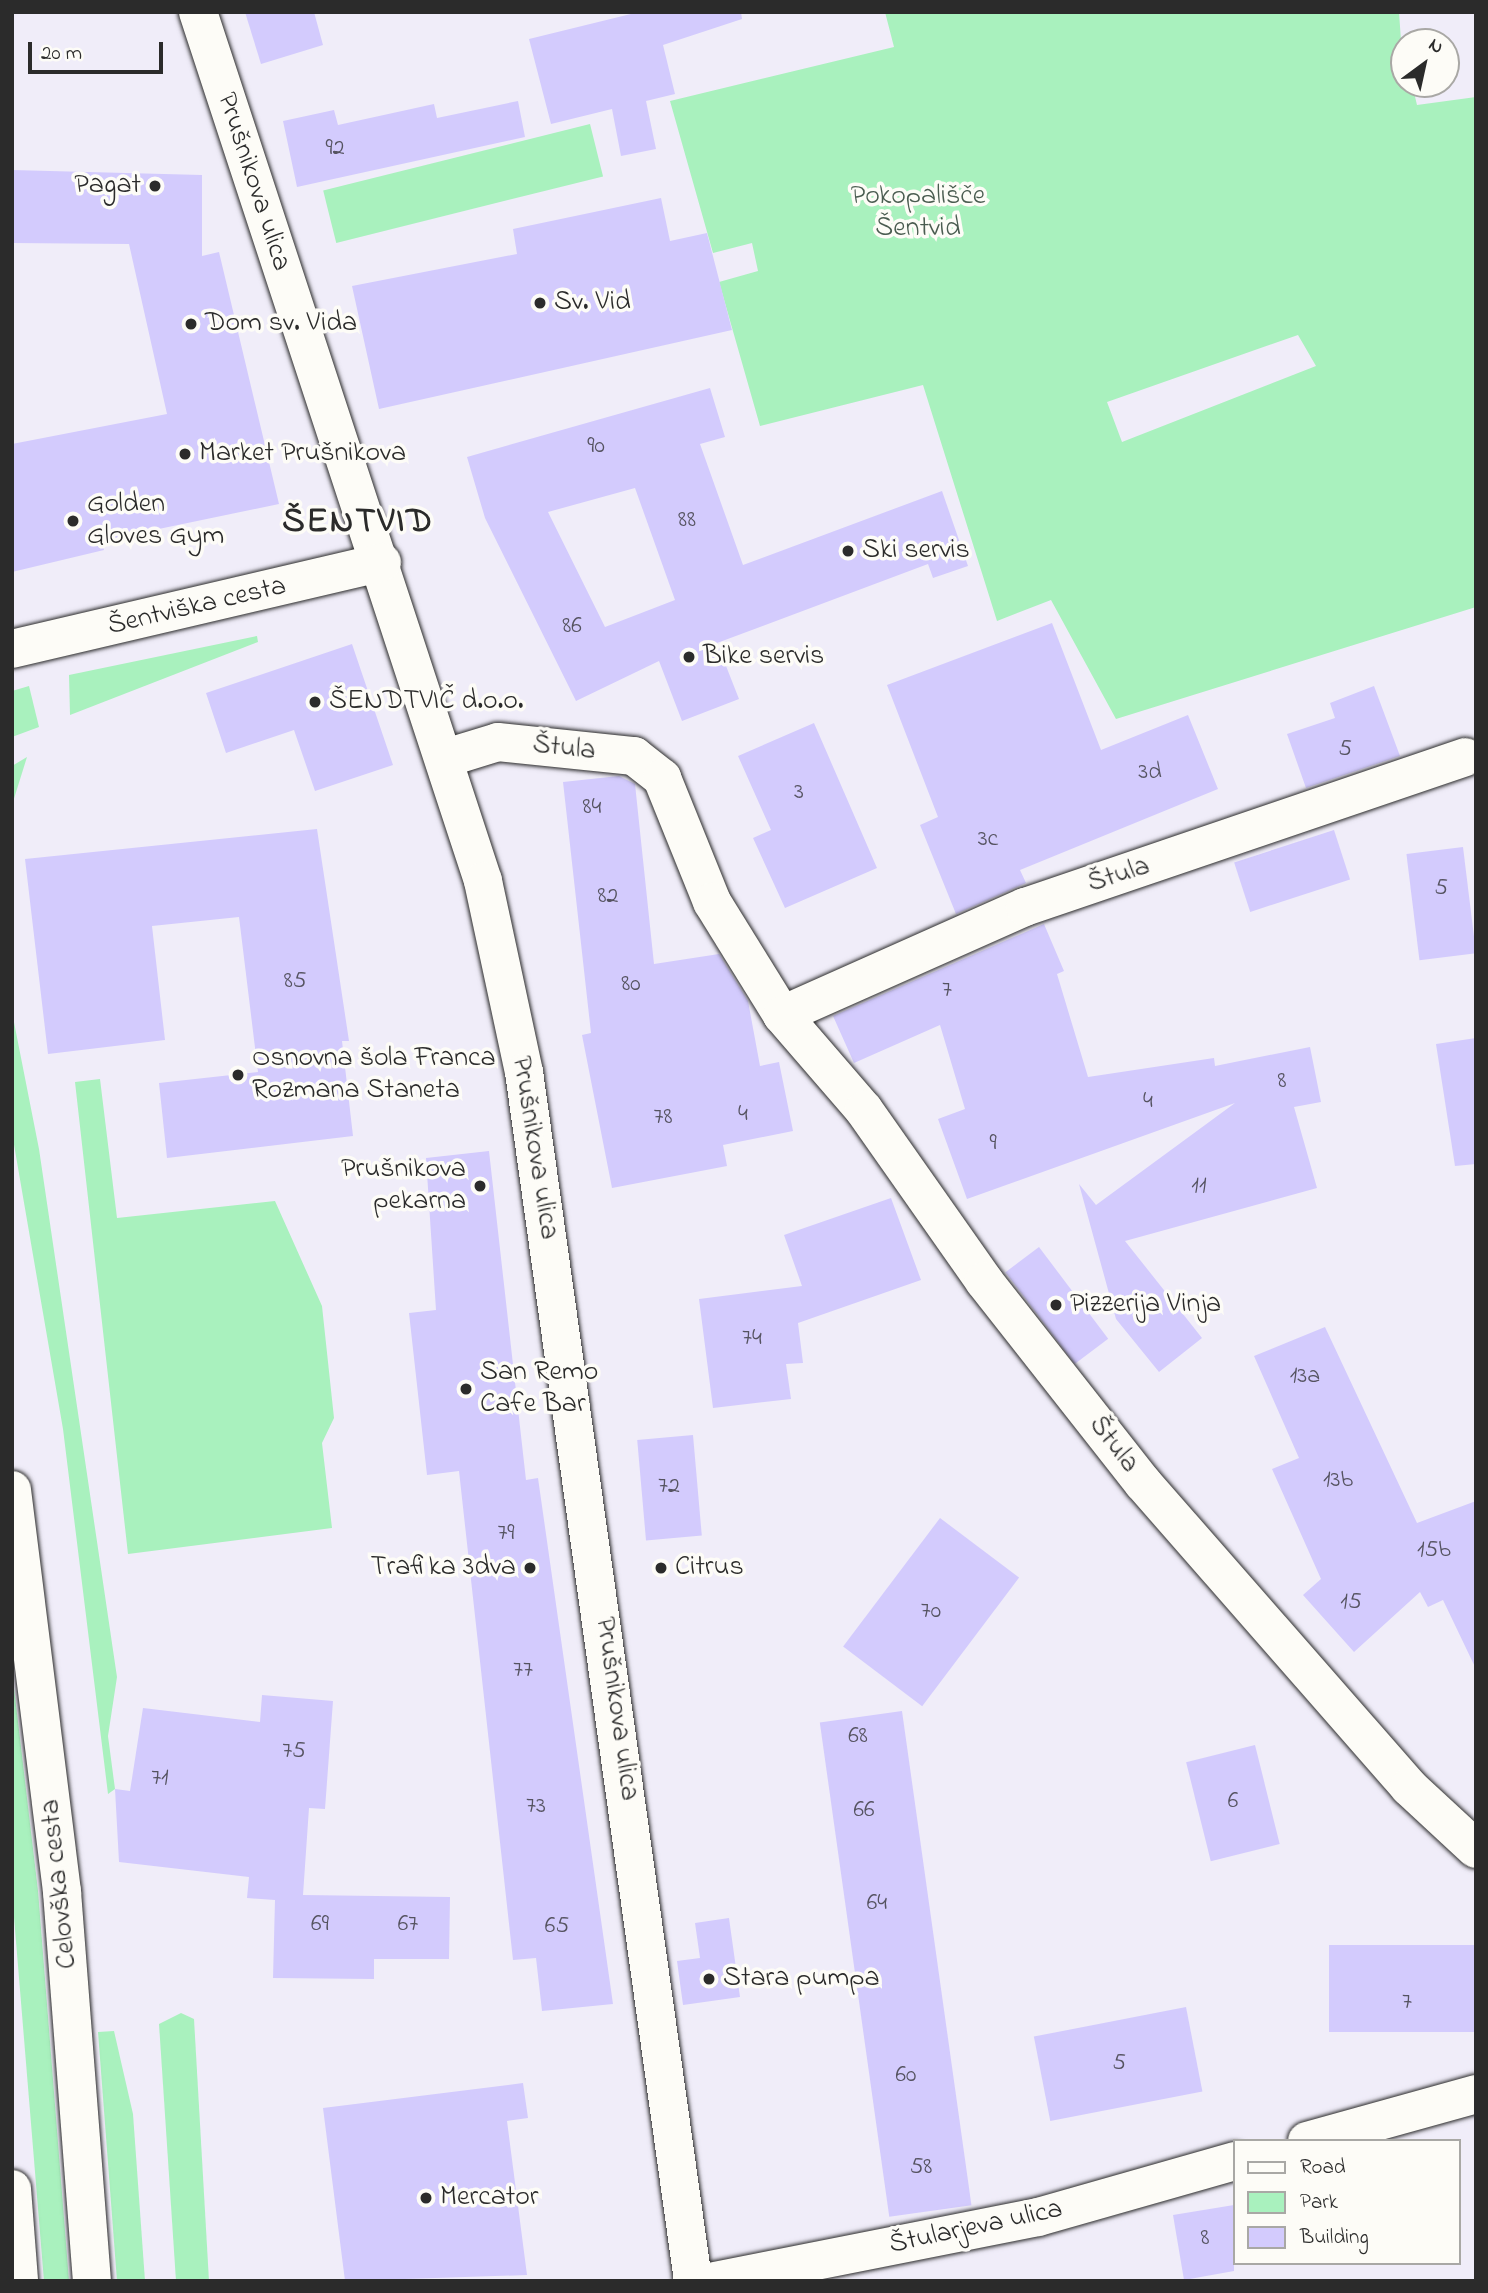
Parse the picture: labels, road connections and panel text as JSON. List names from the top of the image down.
{
  "streets": {
    "street": [
      "Prušnikova ulica",
      "Šentviška cesta",
      "Štula",
      "Celovška cesta",
      "Štularjeva ulica"
    ]
  },
  "crossings": [
    ["Prušnikova ulica", "Šentviška cesta"],
    ["Prušnikova ulica", "Štula"]
  ],
  "districts": ["ŠENTVID"],
  "parks": ["Pokopališče Šentvid"],
  "places": [
    "Pagat",
    "Sv. Vid",
    "Dom sv. Vida",
    "Market Prušnikova",
    "Golden Gloves Gym",
    "Ski servis",
    "Bike servis",
    "ŠENDTVIČ d.o.o.",
    "Osnovna šola Franca Rozmana Staneta",
    "Prušnikova pekarna",
    "Pizzerija Vinja",
    "San Remo Cafe Bar",
    "Trafika 3dva",
    "Citrus",
    "Stara pumpa",
    "Mercator"
  ],
  "house_numbers": [
    "92",
    "90",
    "88",
    "86",
    "5",
    "3d",
    "3",
    "84",
    "3c",
    "5",
    "82",
    "85",
    "80",
    "7",
    "8",
    "4",
    "4",
    "78",
    "9",
    "11",
    "74",
    "13a",
    "13b",
    "72",
    "79",
    "15b",
    "15",
    "70",
    "77",
    "68",
    "75",
    "71",
    "6",
    "73",
    "66",
    "64",
    "69",
    "67",
    "65",
    "7",
    "5",
    "60",
    "58",
    "8"
  ],
  "legend": ["Road", "Park", "Building"],
  "scale_bar": "20 m",
  "north": "top right"
}
